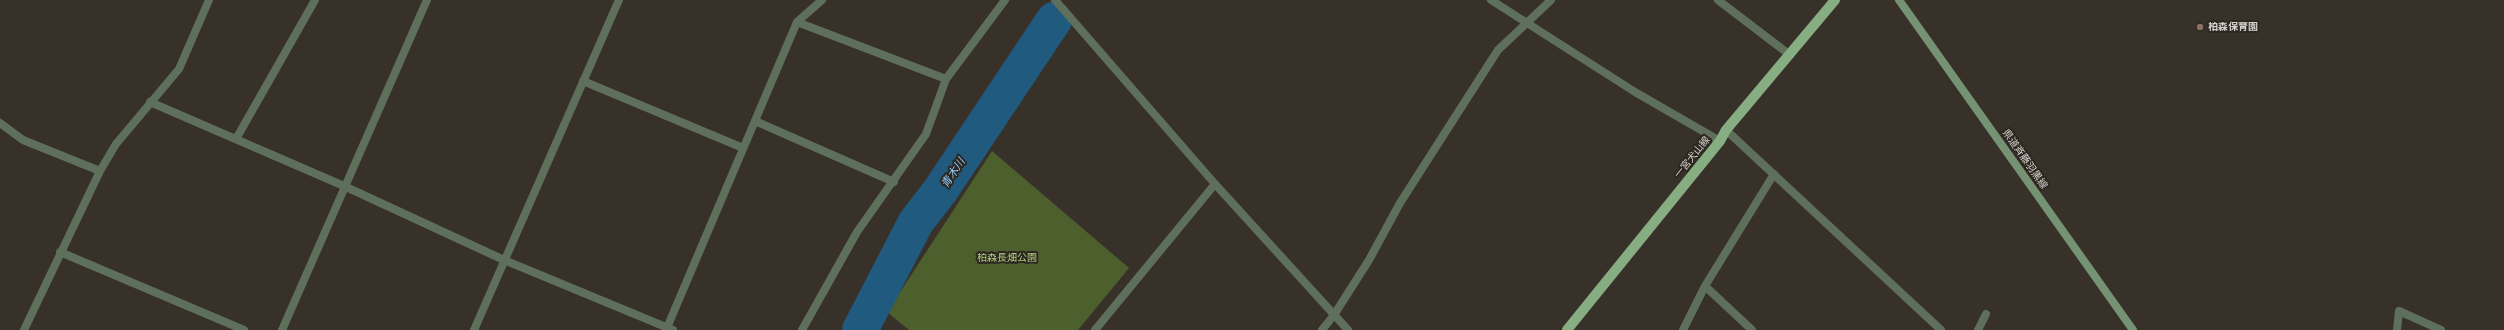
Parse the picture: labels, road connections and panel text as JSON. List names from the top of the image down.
{
  "streets": {
    "main road": ["一宮犬山線", "県道斉藤羽黒線"]
  },
  "water": ["青木川"],
  "parks": ["柏森長畑公園"],
  "places": ["柏森保育園"]
}
